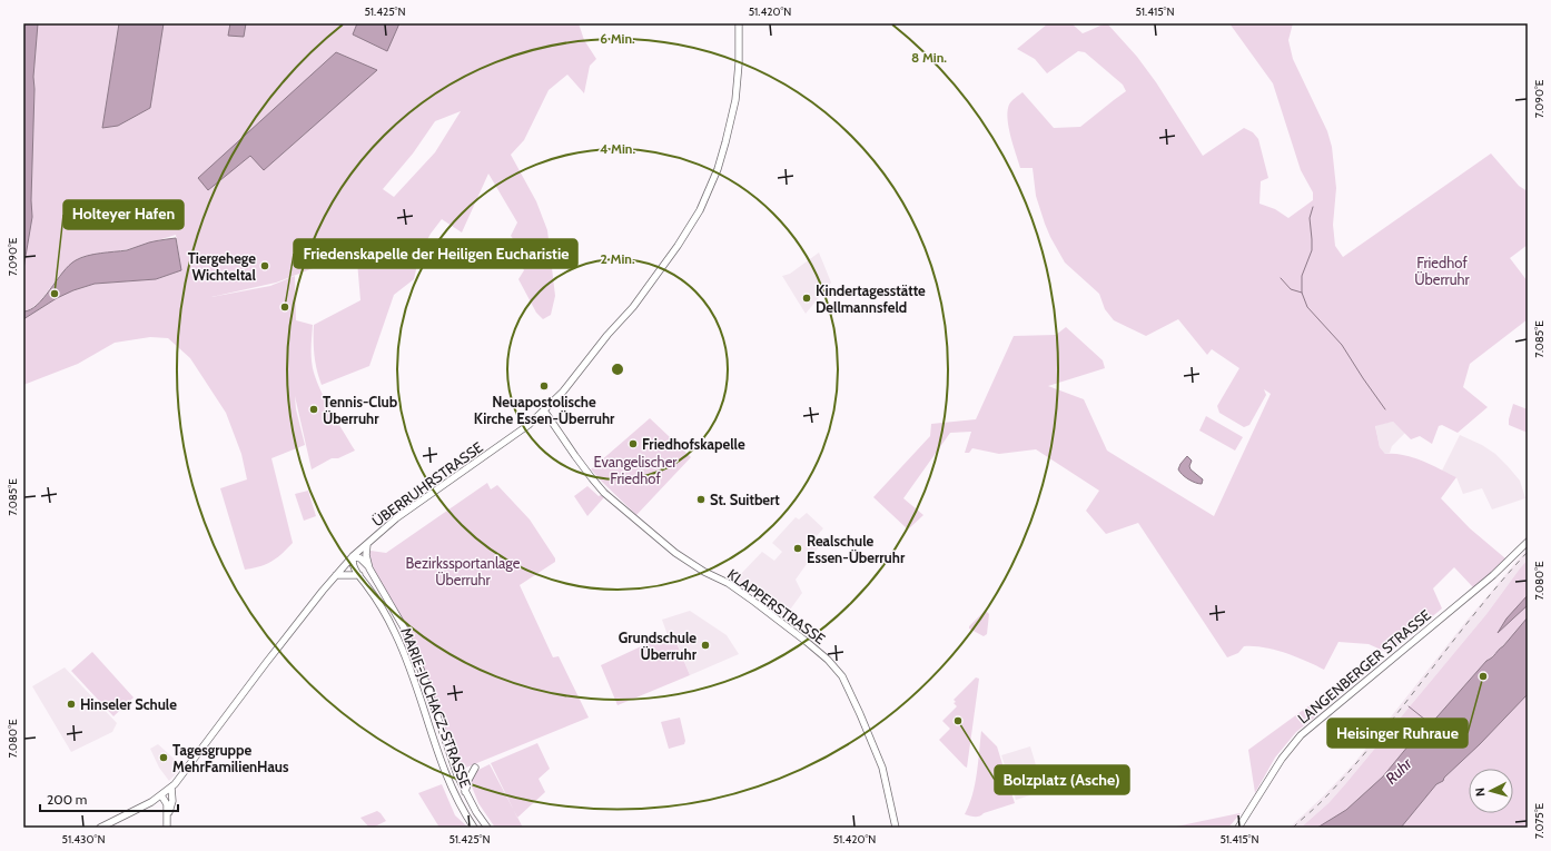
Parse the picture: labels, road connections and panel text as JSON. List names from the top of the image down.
{
  "streets": {
    "main road": [
      "ÜBERRUHRSTRASSE",
      "KLAPPERSTRASSE",
      "LANGENBERGER STRASSE",
      "MARIE-JUCHACZ-STRASSE"
    ]
  },
  "crossings": [
    ["ÜBERRUHRSTRASSE", "KLAPPERSTRASSE"],
    ["ÜBERRUHRSTRASSE", "MARIE-JUCHACZ-STRASSE"]
  ],
  "water": ["Ruhr"],
  "parks": ["Friedhof Überruhr", "Evangelischer Friedhof", "Bezirkssportanlage Überruhr"],
  "places": [
    "Tiergehege Wichteltal",
    "Holteyer Hafen",
    "Kindertagesstätte Dellmannsfeld",
    "Friedenskapelle der Heiligen Eucharistie",
    "Neuapostolische Kirche Essen-Überruhr",
    "Tennis-Club Überruhr",
    "Friedhofskapelle",
    "St. Suitbert",
    "Realschule Essen-Überruhr",
    "Grundschule Überruhr",
    "Heisinger Ruhraue",
    "Hinseler Schule",
    "Bolzplatz (Asche)",
    "Tagesgruppe MehrFamilienHaus"
  ],
  "scale_bar": "200 m",
  "north": "left",
  "coordinates": [
    "51.425°N",
    "51.420°N",
    "51.415°N",
    "7.090°E",
    "7.085°E",
    "7.080°E",
    "7.075°E",
    "51.430°N"
  ],
  "rings": [
    "6 Min.",
    "8 Min.",
    "4 Min.",
    "2 Min."
  ]
}
